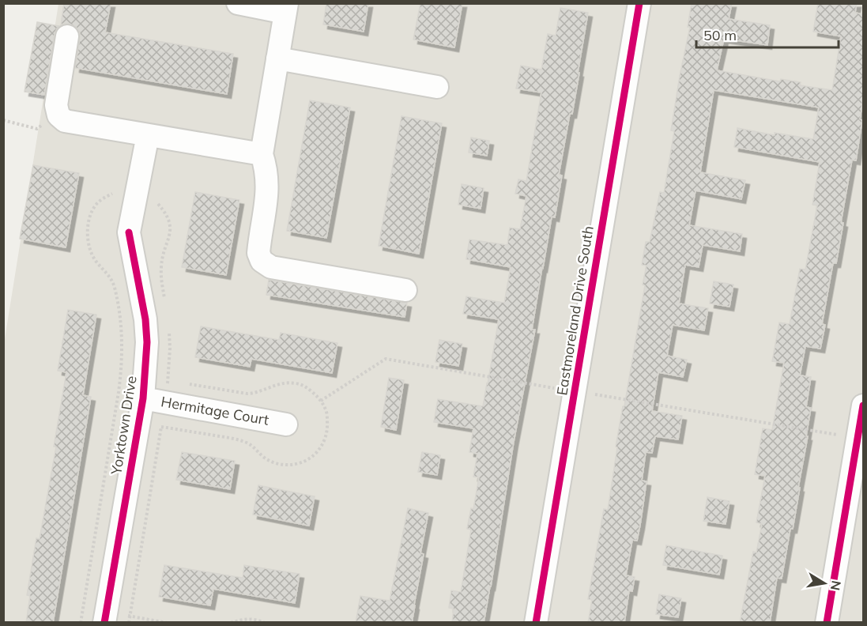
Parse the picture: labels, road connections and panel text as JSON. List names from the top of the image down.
{
  "streets": {
    "street": ["Eastmoreland Drive South", "Hermitage Court", "Yorktown Drive"]
  },
  "crossings": [
    ["Hermitage Court", "Yorktown Drive"]
  ],
  "scale_bar": "50 m",
  "north": "right"
}
